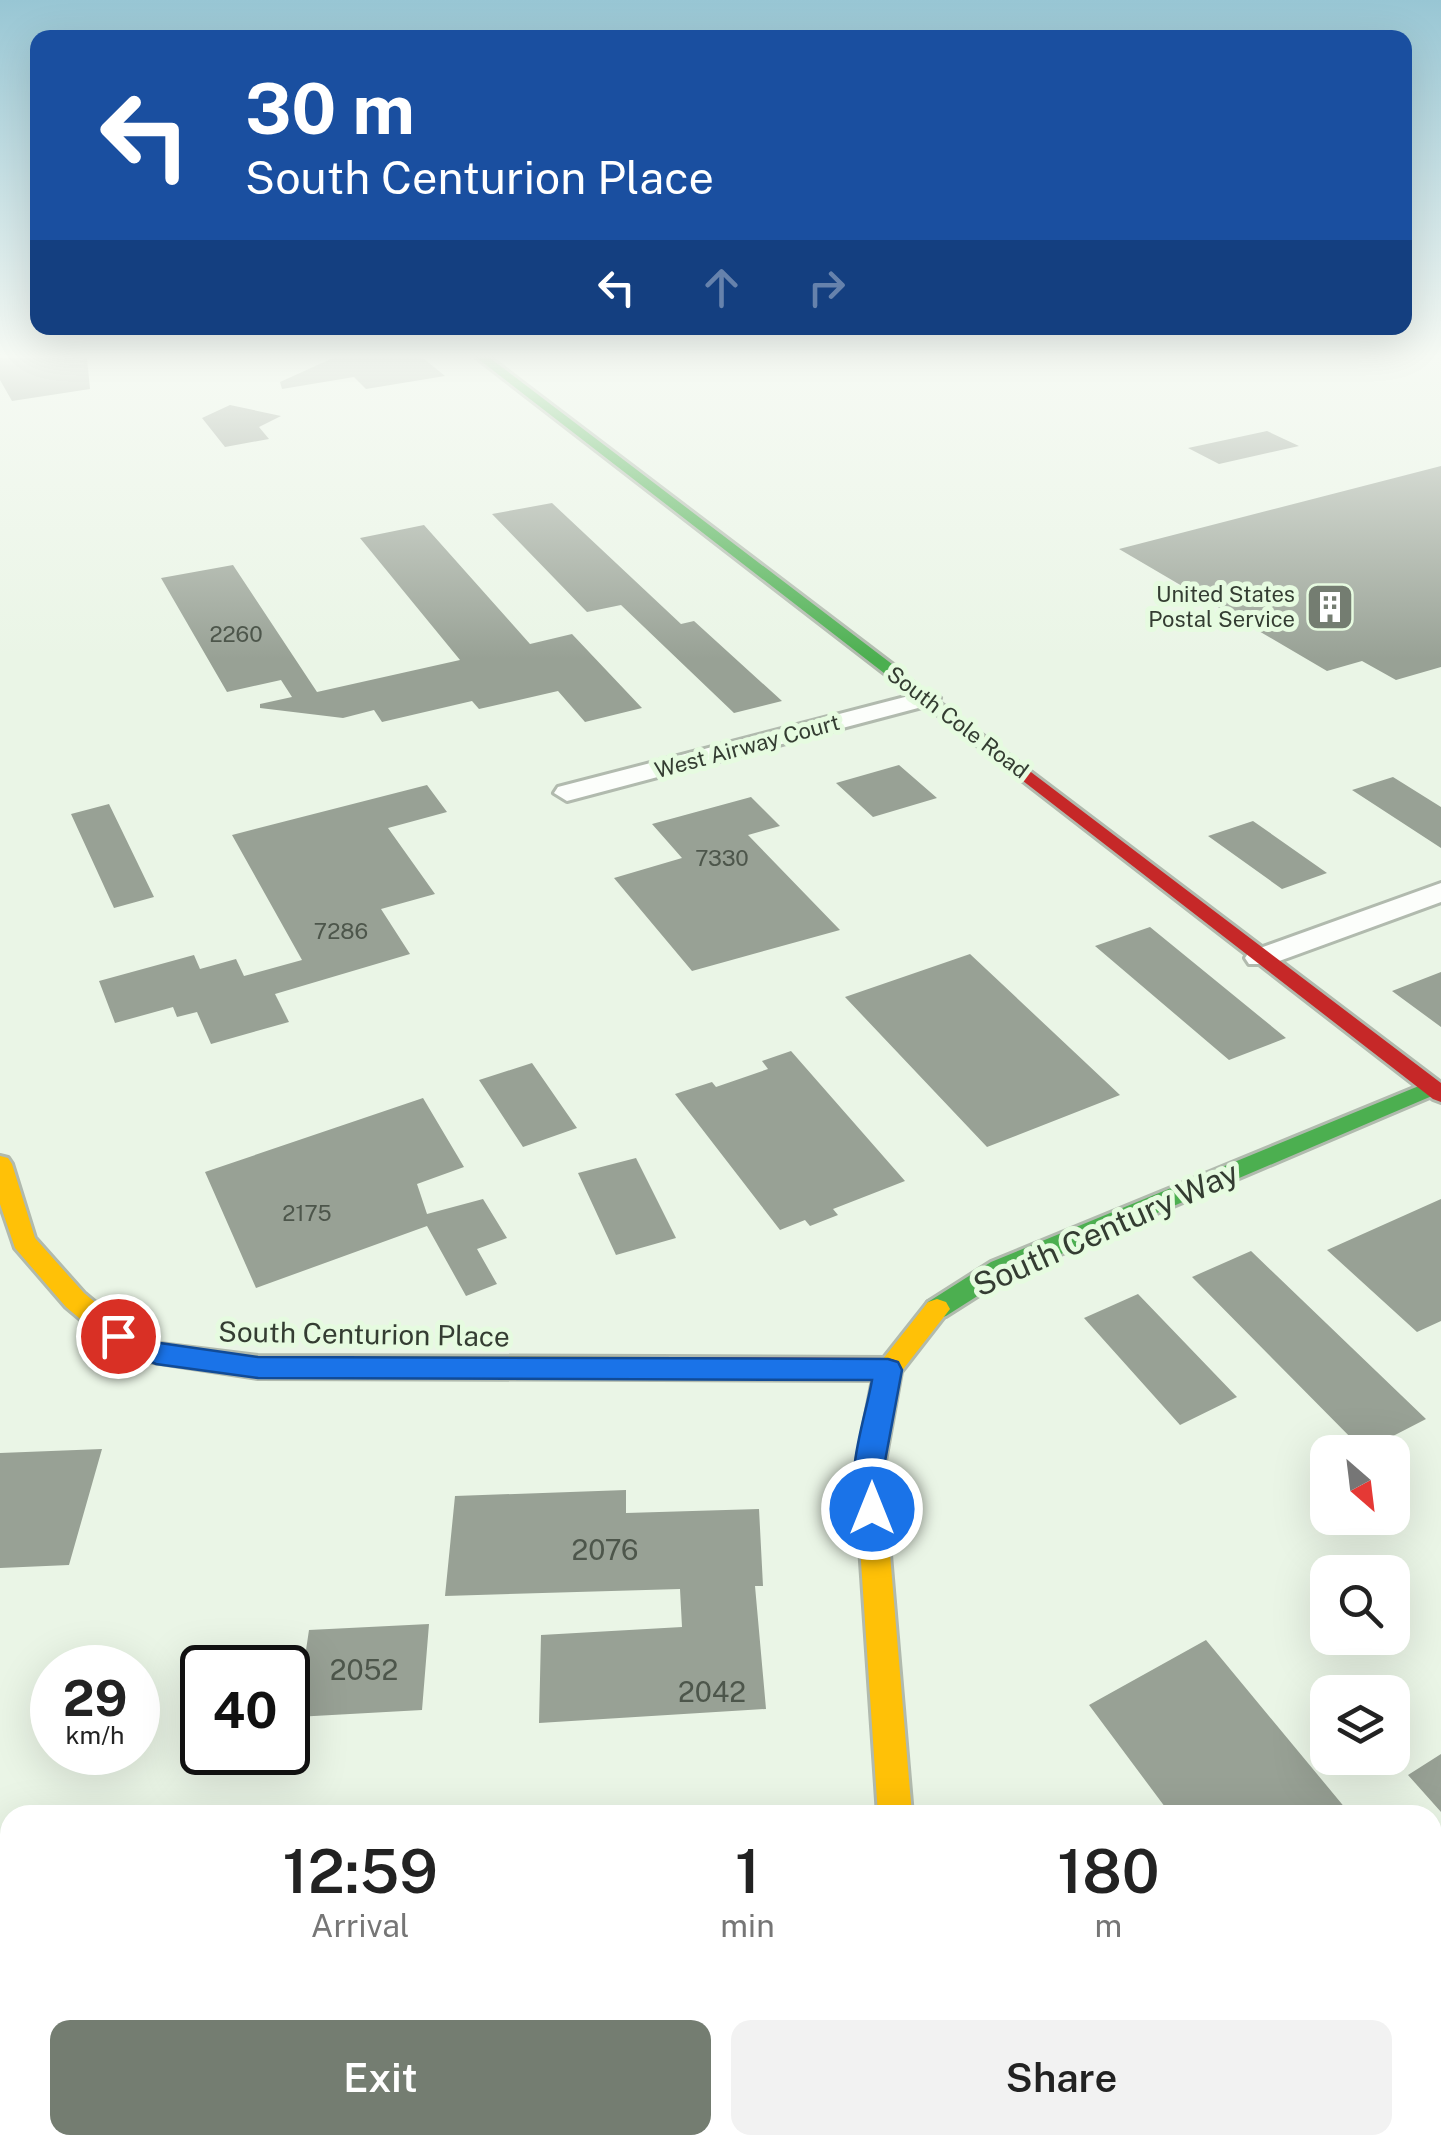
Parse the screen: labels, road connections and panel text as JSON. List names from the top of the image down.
{
  "streets": {
    "main road": ["South Cole Road", "South Century Way", "South Centurion Place"],
    "street": ["West Airway Court"]
  },
  "crossings": [
    ["South Cole Road", "West Airway Court"],
    ["South Cole Road", "South Century Way"],
    ["South Century Way", "South Centurion Place"]
  ],
  "places": {
    "building": ["United States Postal Service"]
  },
  "house_numbers": [
    "2260",
    "7330",
    "7286",
    "2175",
    "2076",
    "2052",
    "2042"
  ],
  "north": "bottom right",
  "page": {
    "turn": ["30 m", "South Centurion Place"],
    "speed": "29 km/h",
    "limit": "40",
    "eta": [
      "12:59",
      "Arrival",
      "1",
      "min",
      "180",
      "m"
    ],
    "buttons": ["Exit", "Share"]
  }
}
